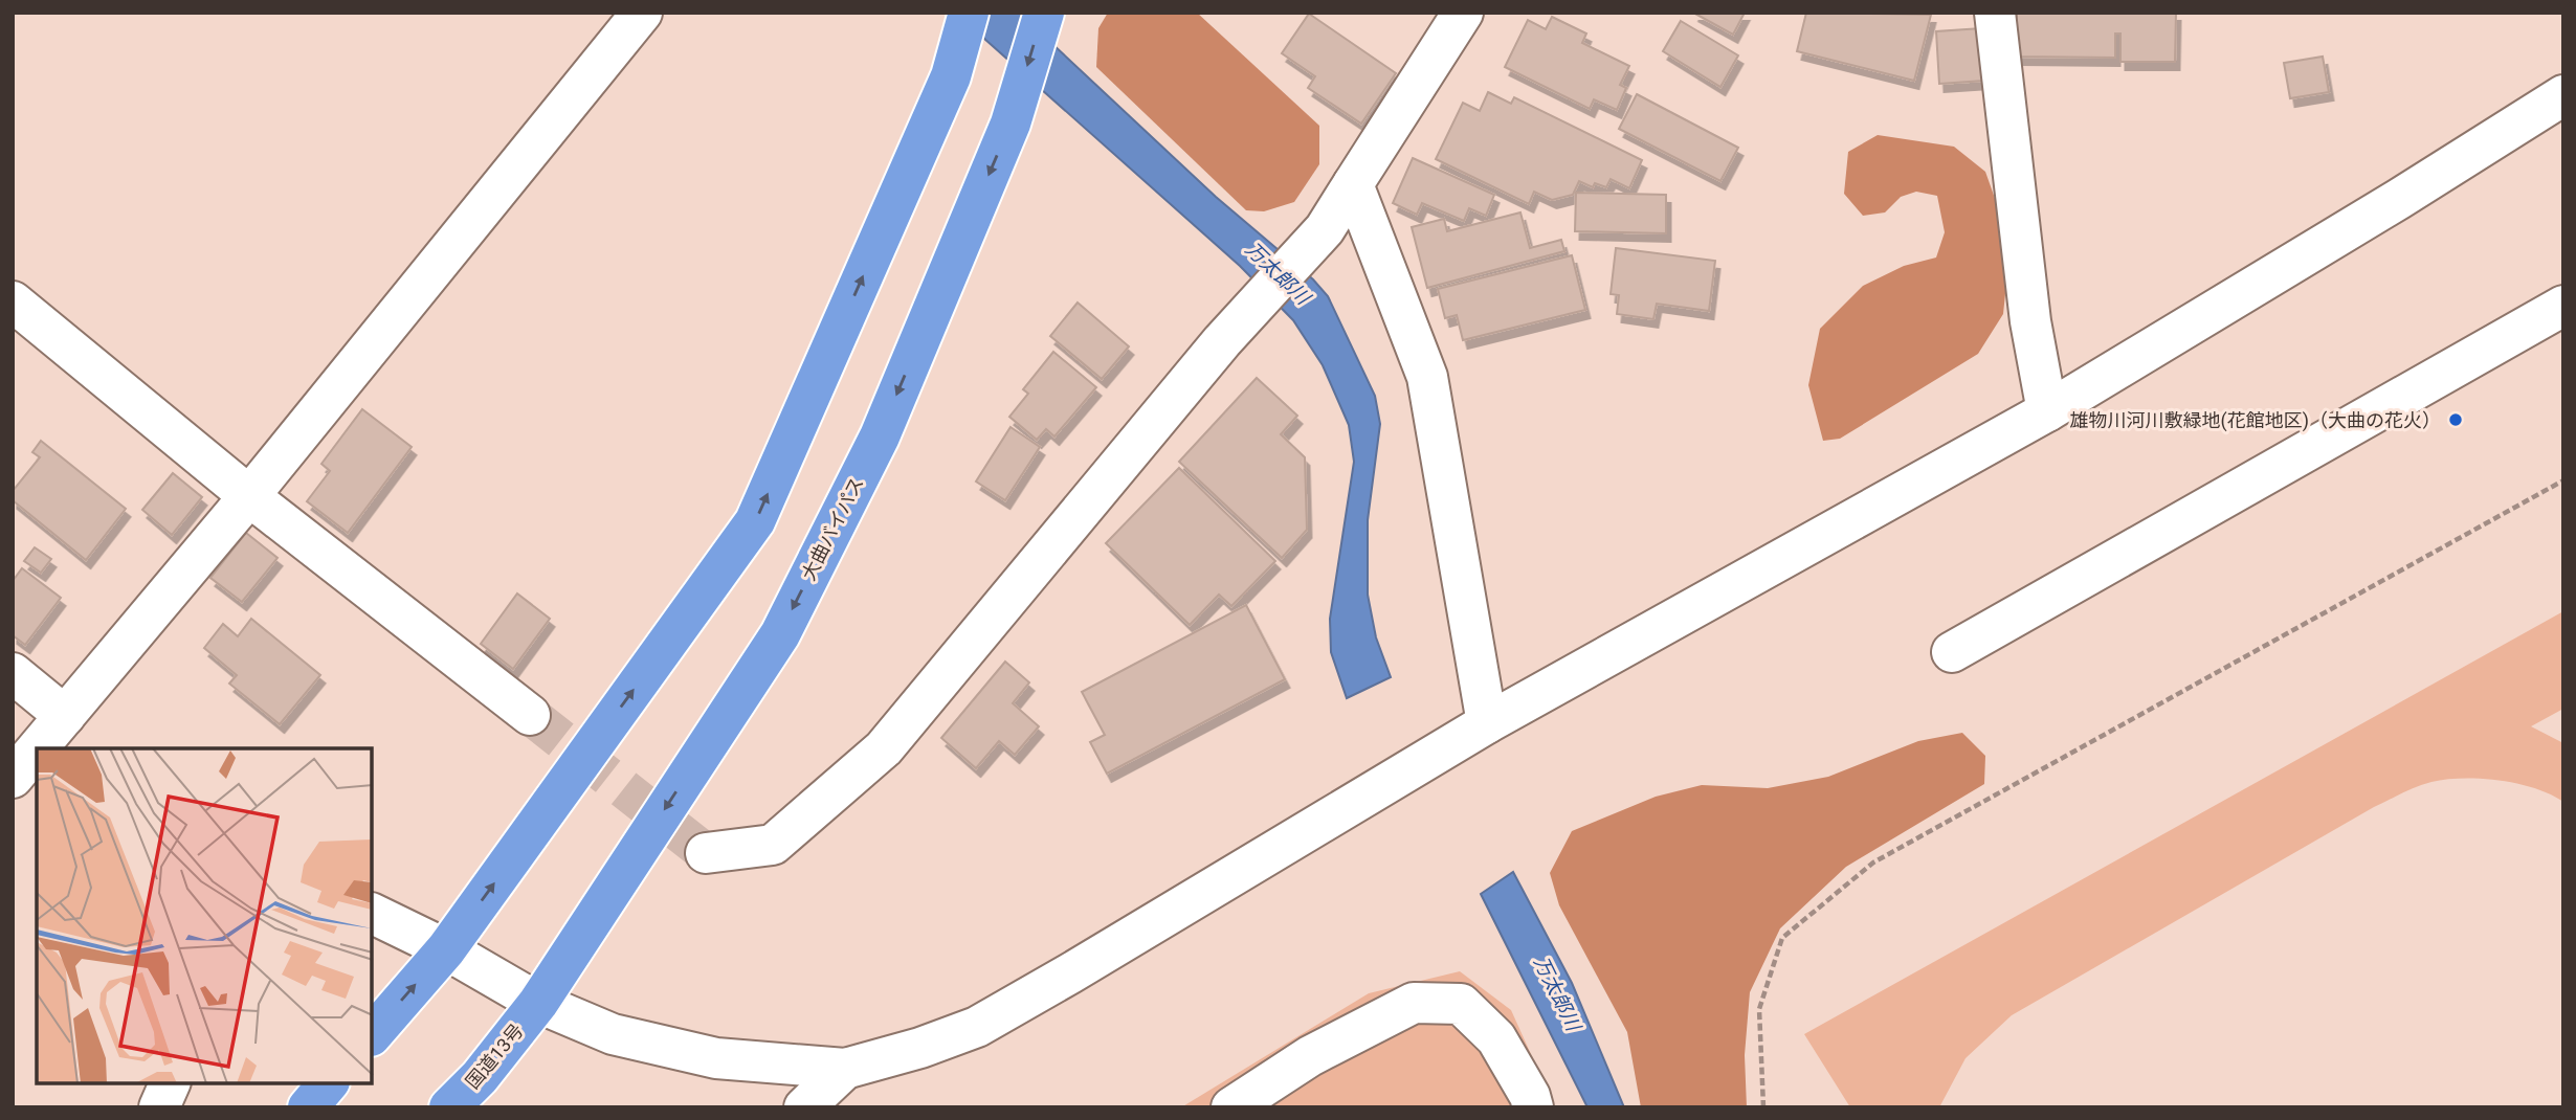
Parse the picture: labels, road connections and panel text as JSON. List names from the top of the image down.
{
  "streets": {
    "highway": ["大曲バイパス", "国道13号"]
  },
  "crossings": [
    ["大曲バイパス", "国道13号"]
  ],
  "water": ["万太郎川"],
  "places": ["雄物川河川敷緑地(花館地区)（大曲の花火）"]
}
